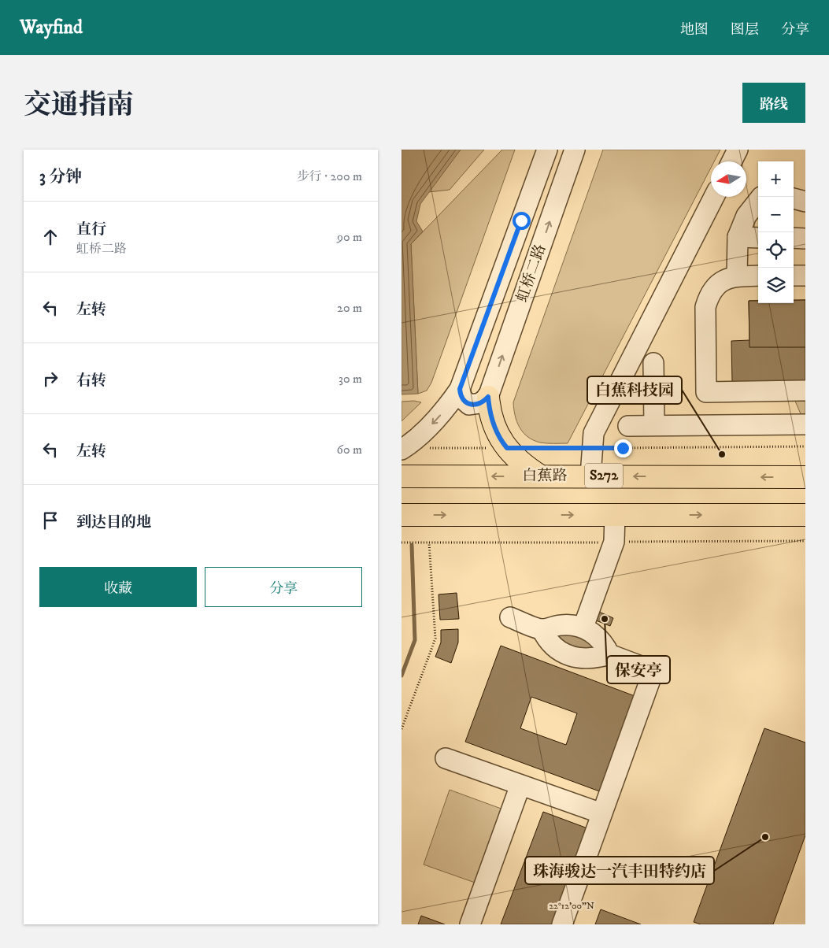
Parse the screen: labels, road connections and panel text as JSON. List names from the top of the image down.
{
  "streets": {
    "main road": ["白蕉路", "S272"],
    "street": ["虹桥二路"]
  },
  "places": ["白蕉科技园", "保安亭", "珠海骏达一汽丰田特约店"],
  "north": "left",
  "page": {
    "header": "Wayfind",
    "nav": ["地图", "图层", "分享"],
    "title": "交通指南",
    "buttons": [
      "路线",
      ["收藏", "分享"]
    ],
    "heading": ["3 分钟", "步行 · 200 m"],
    "map_buttons": ["+", "−"],
    "list": [
      ["直行", "虹桥二路", "90 m"],
      ["左转", "20 m"],
      ["右转", "30 m"],
      ["左转", "60 m"],
      "到达目的地"
    ]
  },
  "coordinates": ["22°12'00\"N"]
}
